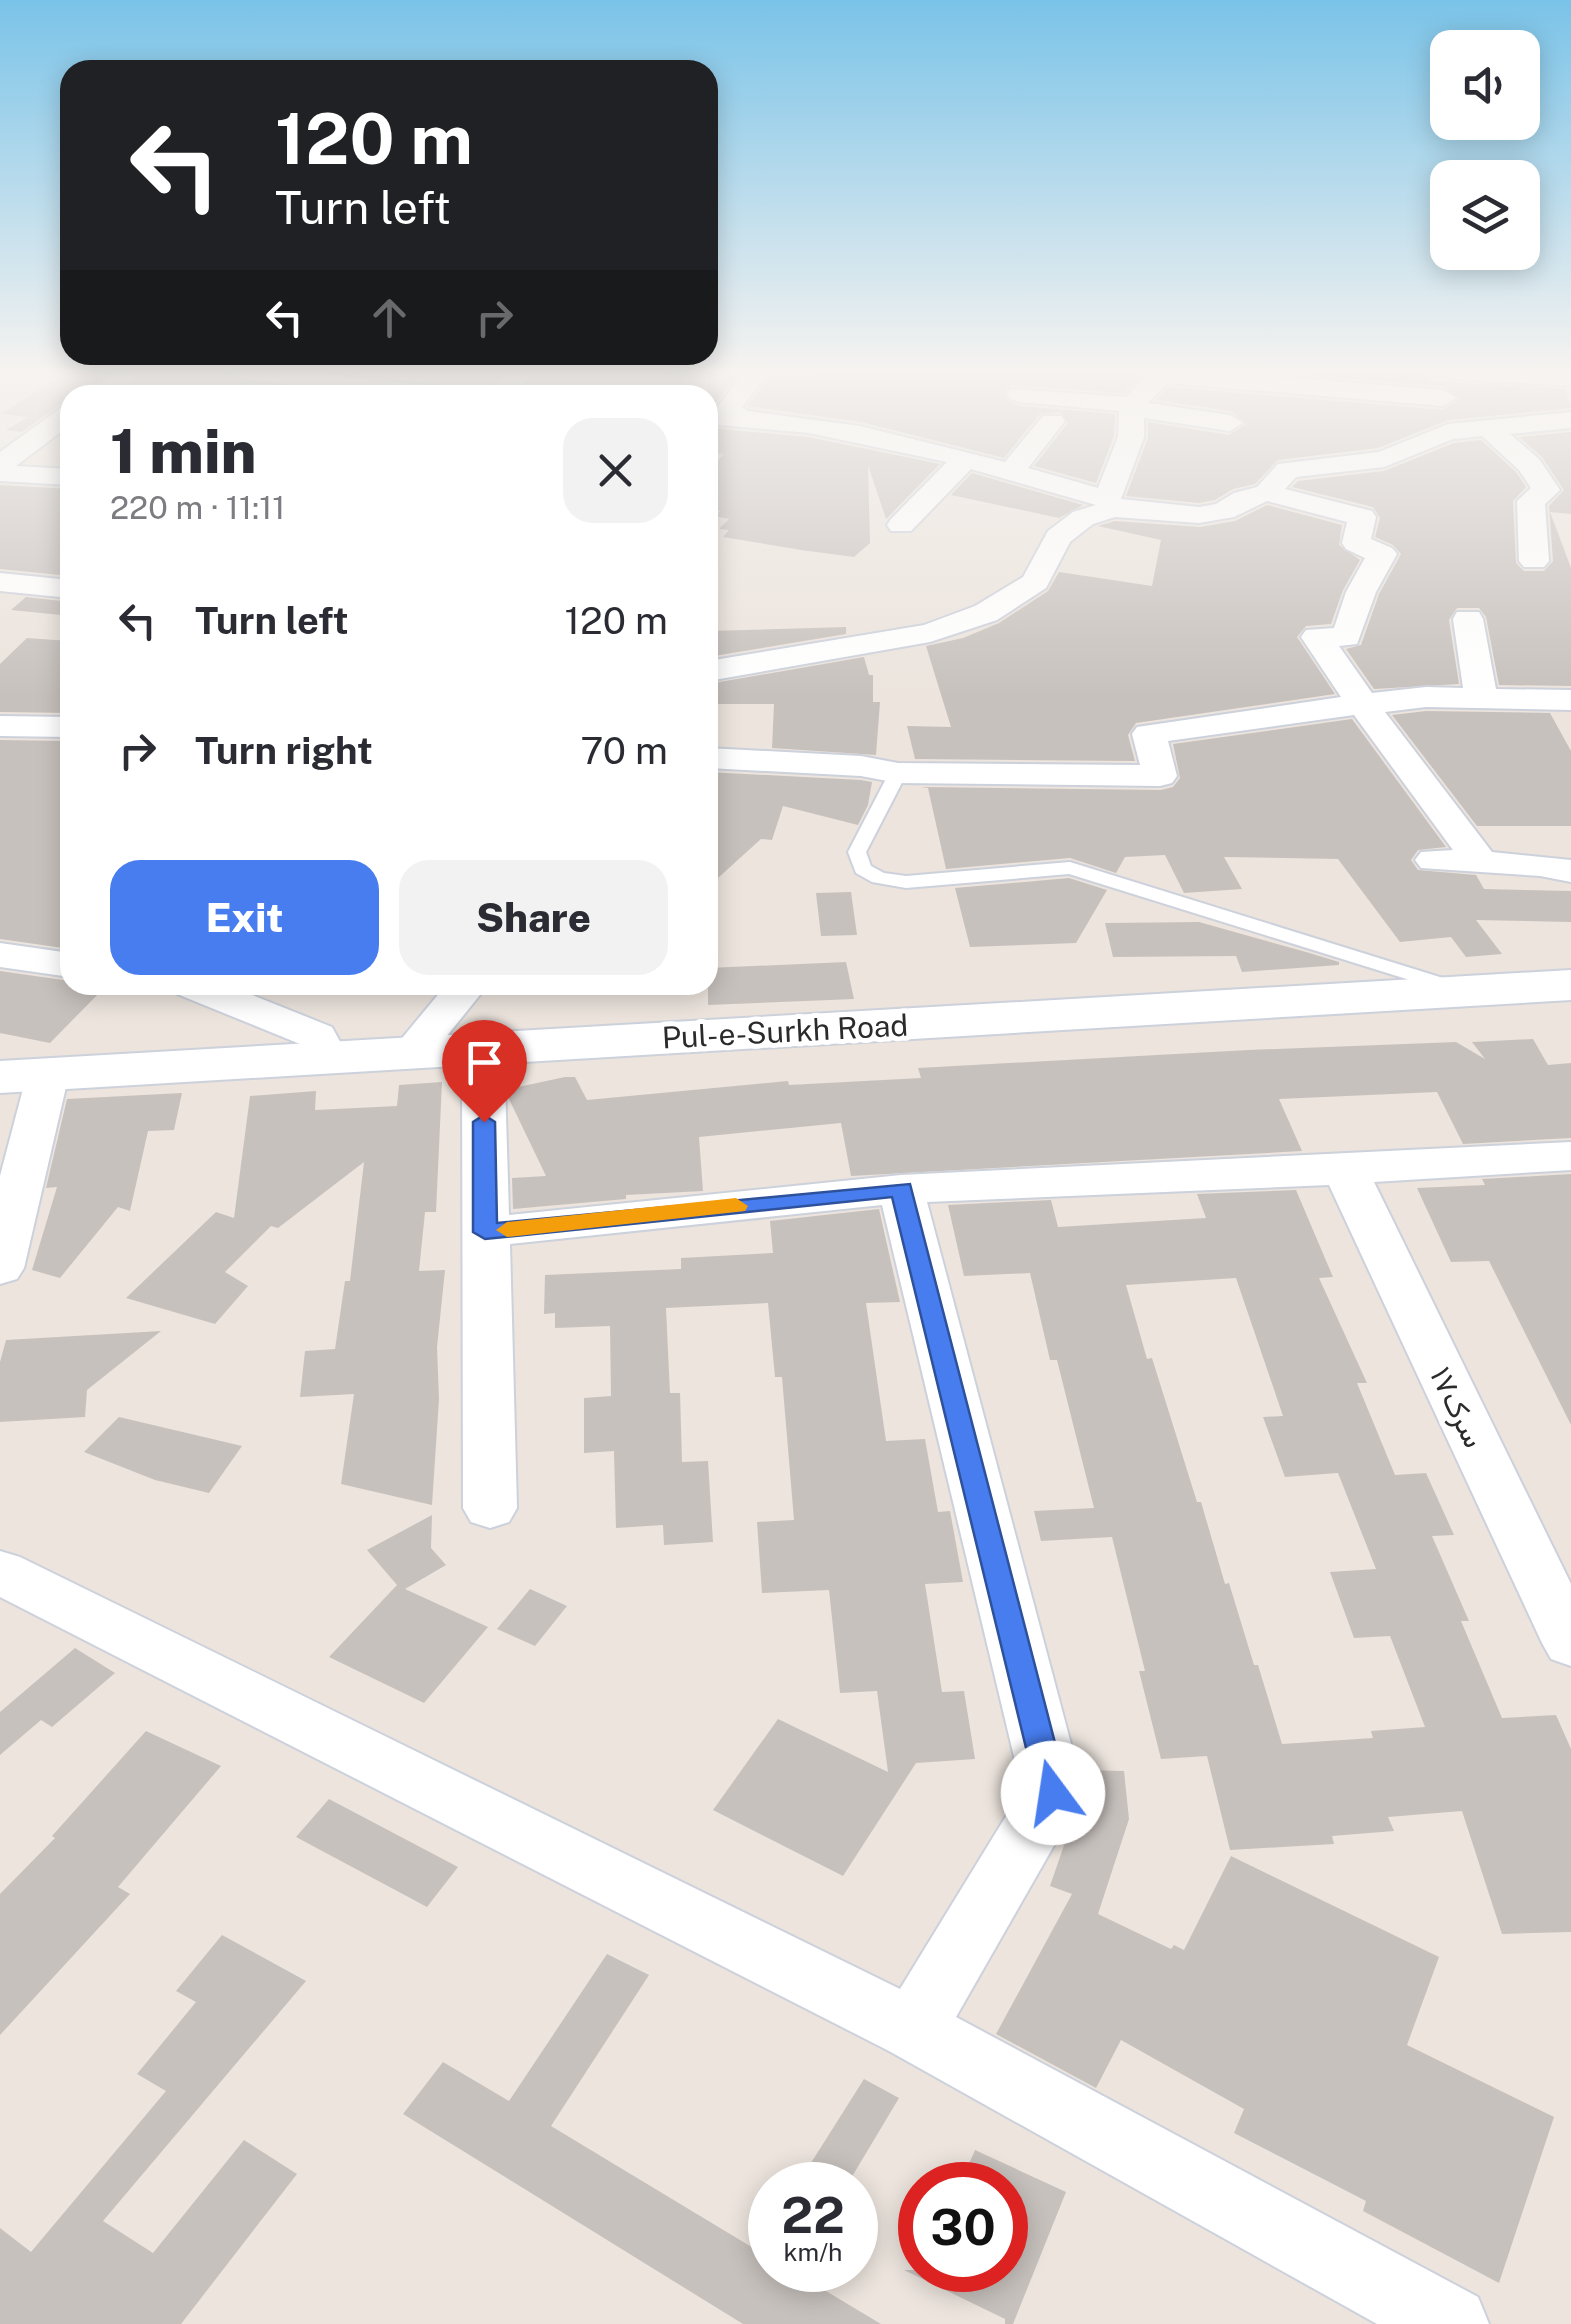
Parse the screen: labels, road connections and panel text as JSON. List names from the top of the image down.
{
  "streets": {
    "street": ["Pul-e-Surkh Road", "سرک۱۷"]
  },
  "page": {
    "turn": ["120 m", "Turn left"],
    "heading": ["1 min", "220 m · 11:11"],
    "list": [
      {
        "name": "Turn left",
        "value": "120 m"
      },
      {
        "name": "Turn right",
        "value": "70 m"
      }
    ],
    "buttons": ["Exit", "Share"],
    "speed": "22 km/h",
    "limit": "30"
  }
}
